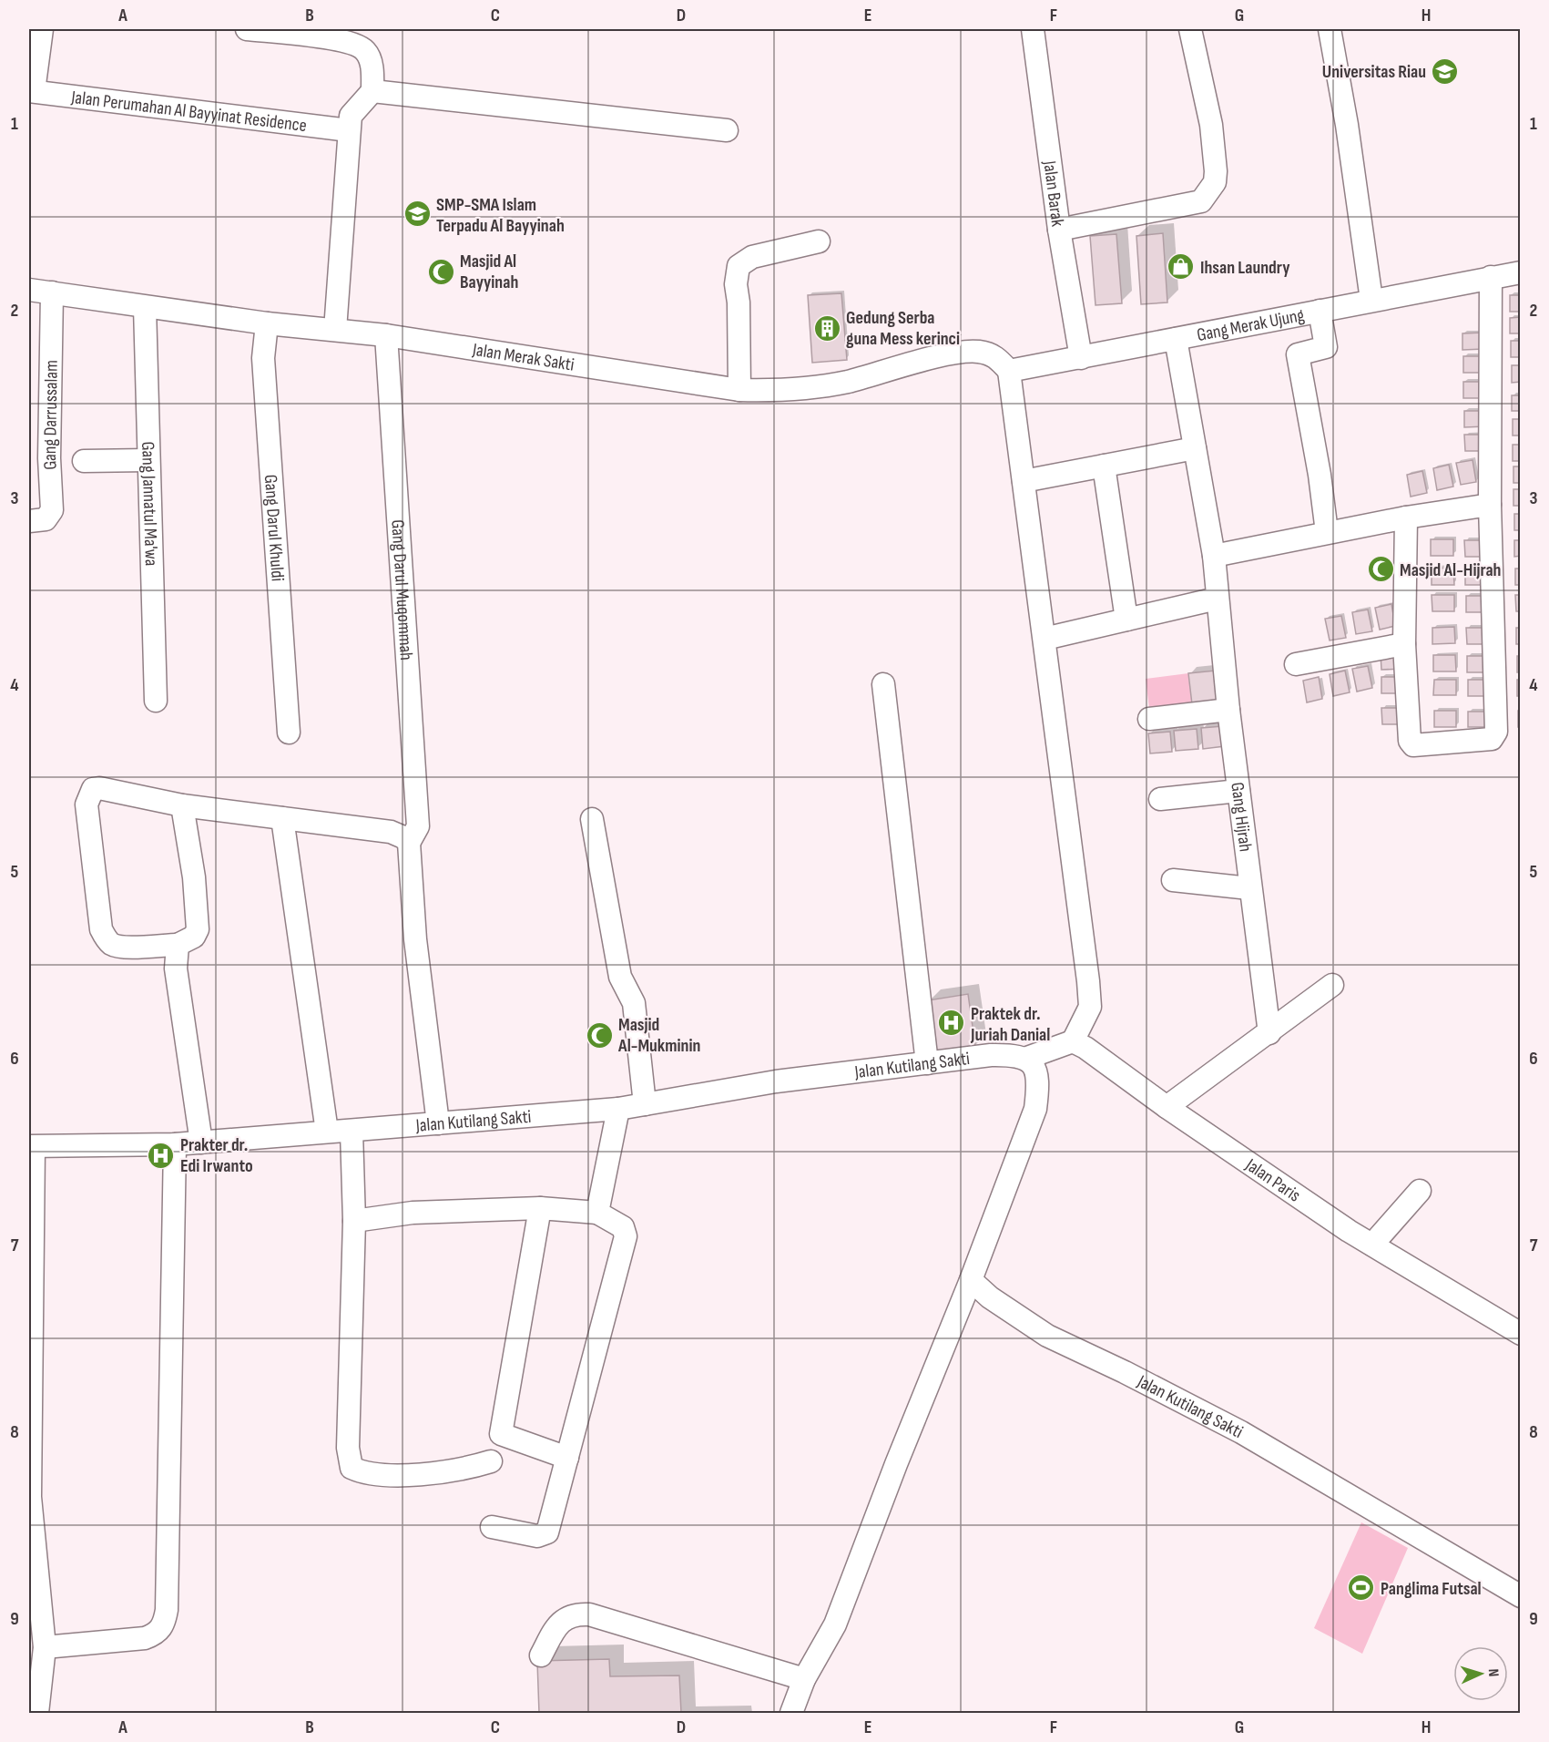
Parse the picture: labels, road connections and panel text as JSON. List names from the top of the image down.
{
  "streets": {
    "street": [
      "Jalan Perumahan Al Bayyinat Residence",
      "Jalan Barak",
      "Gang Merak Ujung",
      "Jalan Merak Sakti",
      "Gang Darrussalam",
      "Gang Jannatul Ma'wa",
      "Gang Darul Khuldi",
      "Gang Darul Muqommah",
      "Gang Hijrah",
      "Jalan Kutilang Sakti",
      "Jalan Paris"
    ]
  },
  "crossings": [
    ["Jalan Barak", "Gang Merak Ujung"],
    ["Gang Merak Ujung", "Jalan Merak Sakti"],
    ["Gang Merak Ujung", "Gang Hijrah"],
    ["Jalan Merak Sakti", "Gang Darrussalam"],
    ["Jalan Merak Sakti", "Gang Jannatul Ma'wa"],
    ["Jalan Merak Sakti", "Gang Darul Khuldi"],
    ["Jalan Merak Sakti", "Gang Darul Muqommah"]
  ],
  "places": {
    "school or university": ["Universitas Riau", "SMP-SMA Islam Terpadu Al Bayyinah"],
    "shop": ["Ihsan Laundry"],
    "mosque": ["Masjid Al Bayyinah", "Masjid Al-Hijrah", "Masjid Al-Mukminin"],
    "building": ["Gedung Serba guna Mess kerinci"],
    "hospital": ["Praktek dr. Juriah Danial", "Prakter dr. Edi Irwanto"],
    "sports": ["Panglima Futsal"]
  },
  "north": "right",
  "grid": {
    "columns": [
      "A",
      "B",
      "C",
      "D",
      "E",
      "F",
      "G",
      "H"
    ],
    "rows": [
      "1",
      "2",
      "3",
      "4",
      "5",
      "6",
      "7",
      "8",
      "9"
    ]
  }
}
